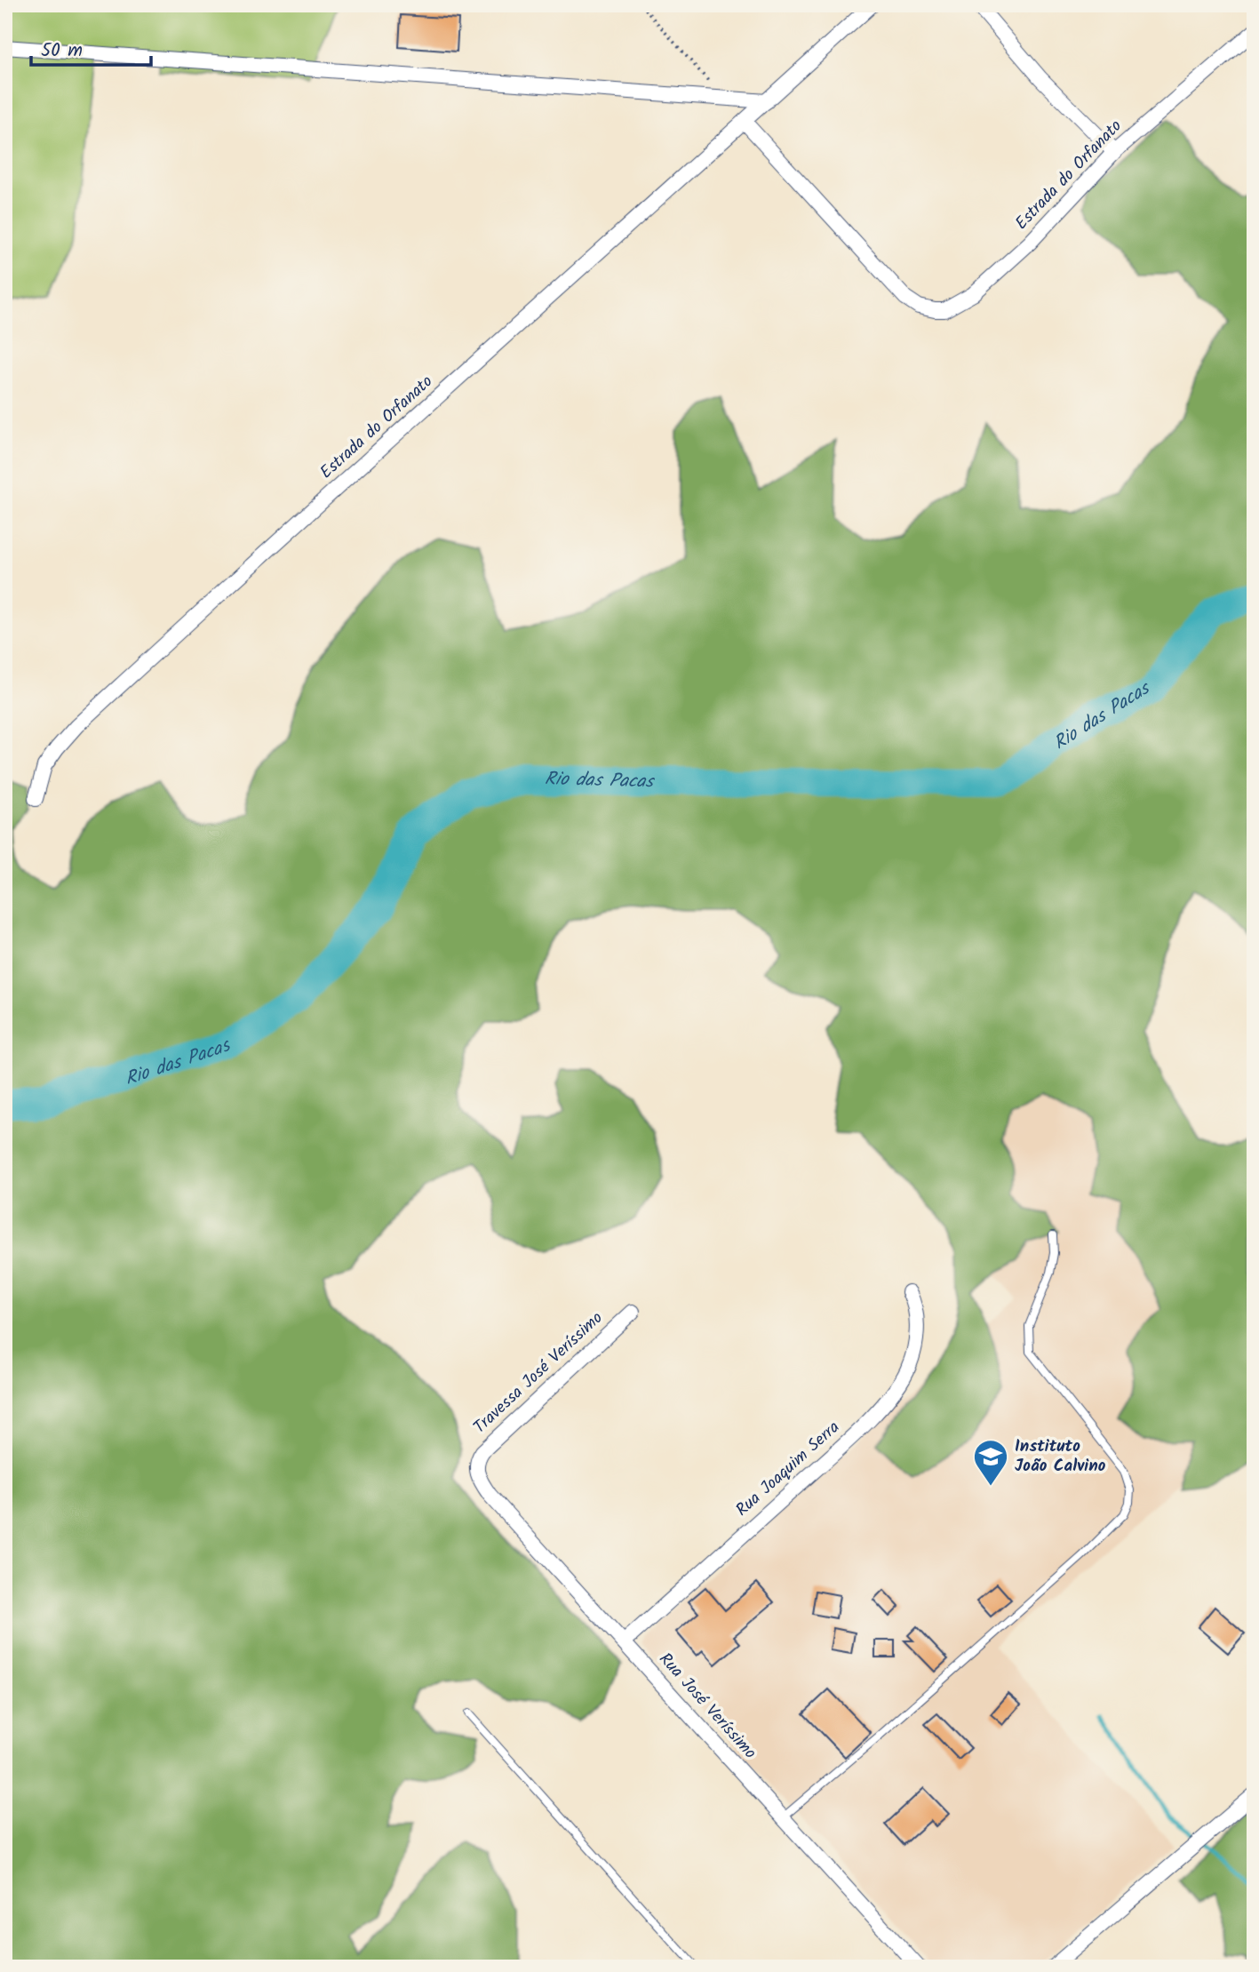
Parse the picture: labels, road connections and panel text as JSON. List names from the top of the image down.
{
  "streets": {
    "street": [
      "Estrada do Orfanato",
      "Travessa José Veríssimo",
      "Rua Joaquim Serra",
      "Rua José Veríssimo"
    ]
  },
  "crossings": [
    ["Travessa José Veríssimo", "Rua José Veríssimo"],
    ["Rua Joaquim Serra", "Rua José Veríssimo"]
  ],
  "water": ["Rio das Pacas"],
  "places": {
    "school or university": ["Instituto João Calvino"]
  },
  "scale_bar": "50 m"
}
